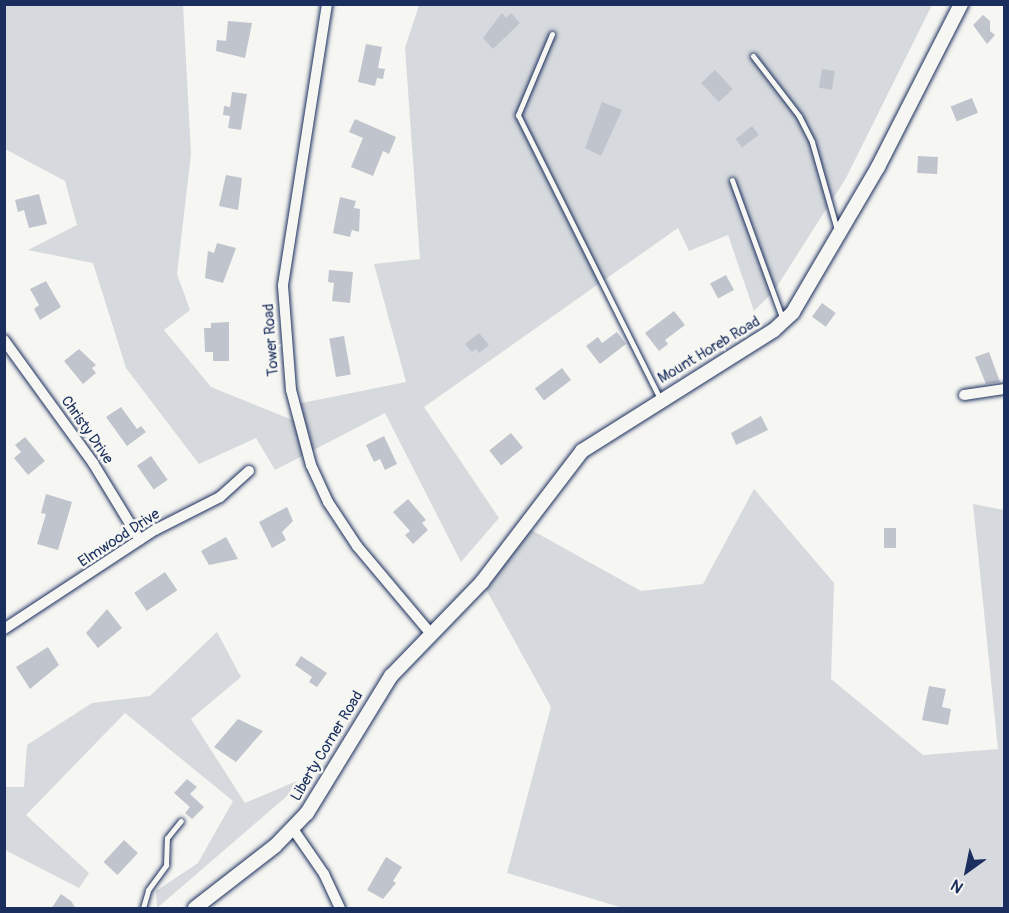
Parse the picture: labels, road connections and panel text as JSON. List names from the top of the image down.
{
  "streets": {
    "street": [
      "Tower Road",
      "Mount Horeb Road",
      "Christy Drive",
      "Elmwood Drive",
      "Liberty Corner Road"
    ]
  },
  "crossings": [
    ["Tower Road", "Mount Horeb Road"],
    ["Mount Horeb Road", "Liberty Corner Road"],
    ["Christy Drive", "Elmwood Drive"]
  ],
  "north": "bottom left"
}
